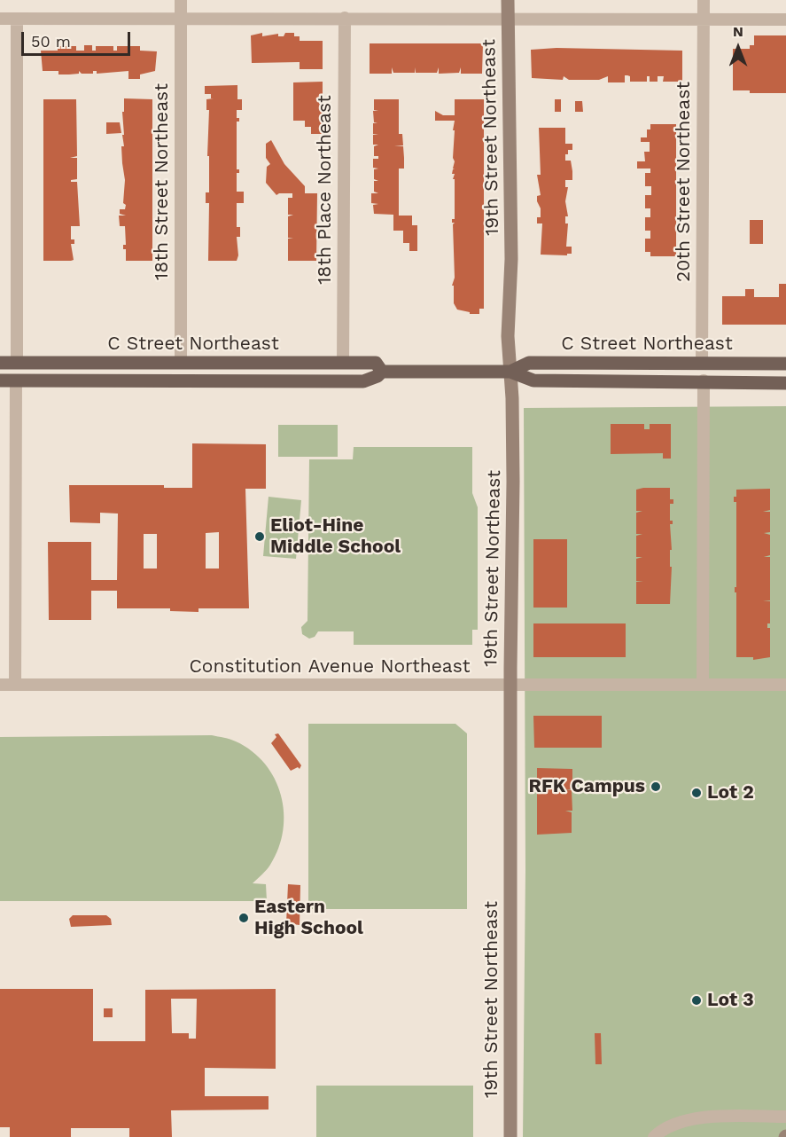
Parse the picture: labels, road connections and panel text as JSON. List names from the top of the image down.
{
  "streets": {
    "main road": ["19th Street Northeast", "C Street Northeast"],
    "street": [
      "18th Street Northeast",
      "20th Street Northeast",
      "18th Place Northeast",
      "Constitution Avenue Northeast"
    ]
  },
  "crossings": [
    ["19th Street Northeast", "C Street Northeast"],
    ["19th Street Northeast", "Constitution Avenue Northeast"],
    ["18th Street Northeast", "C Street Northeast"],
    ["20th Street Northeast", "C Street Northeast"],
    ["18th Place Northeast", "C Street Northeast"]
  ],
  "places": [
    "Eliot-Hine Middle School",
    "RFK Campus",
    "Lot 2",
    "Eastern High School",
    "Lot 3"
  ],
  "scale_bar": "50 m",
  "north": "top"
}
